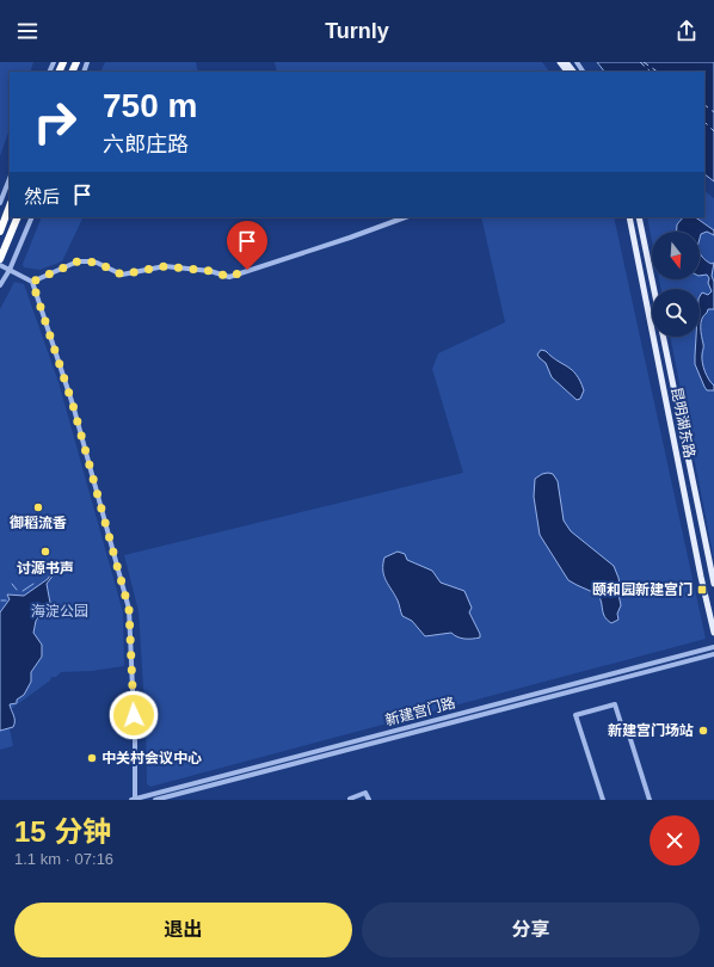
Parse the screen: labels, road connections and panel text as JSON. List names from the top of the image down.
{
  "streets": {
    "main road": ["昆明湖东路"],
    "street": ["新建宫门路"]
  },
  "parks": ["海淀公园"],
  "places": {
    "other": [
      "御稻流香",
      "讨源书声",
      "新建宫门场站",
      "中关村会议中心"
    ],
    "transit": ["颐和园新建宫门"]
  },
  "north": "bottom",
  "page": {
    "header": "Turnly",
    "turn": ["750 m", "六郎庄路"],
    "then": "然后",
    "heading": ["15 分钟", "1.1 km · 07:16"],
    "buttons": ["退出", "分享"]
  }
}
